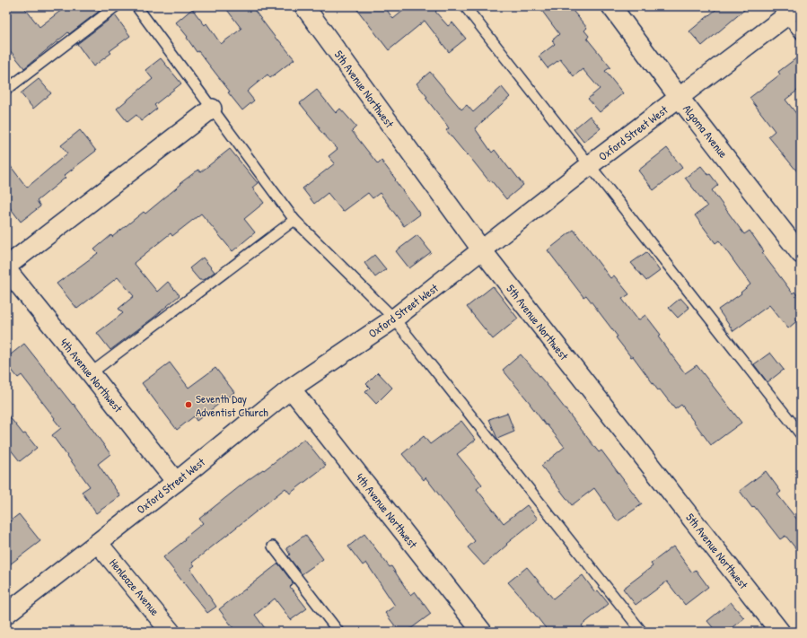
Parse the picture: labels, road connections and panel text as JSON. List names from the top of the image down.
{
  "streets": {
    "street": [
      "5th Avenue Northwest",
      "Algoma Avenue",
      "Oxford Street West",
      "4th Avenue Northwest",
      "Henleaze Avenue"
    ]
  },
  "crossings": [
    ["5th Avenue Northwest", "Oxford Street West"],
    ["Algoma Avenue", "Oxford Street West"],
    ["Oxford Street West", "4th Avenue Northwest"],
    ["Oxford Street West", "Henleaze Avenue"]
  ],
  "places": ["Seventh Day Adventist Church"]
}
